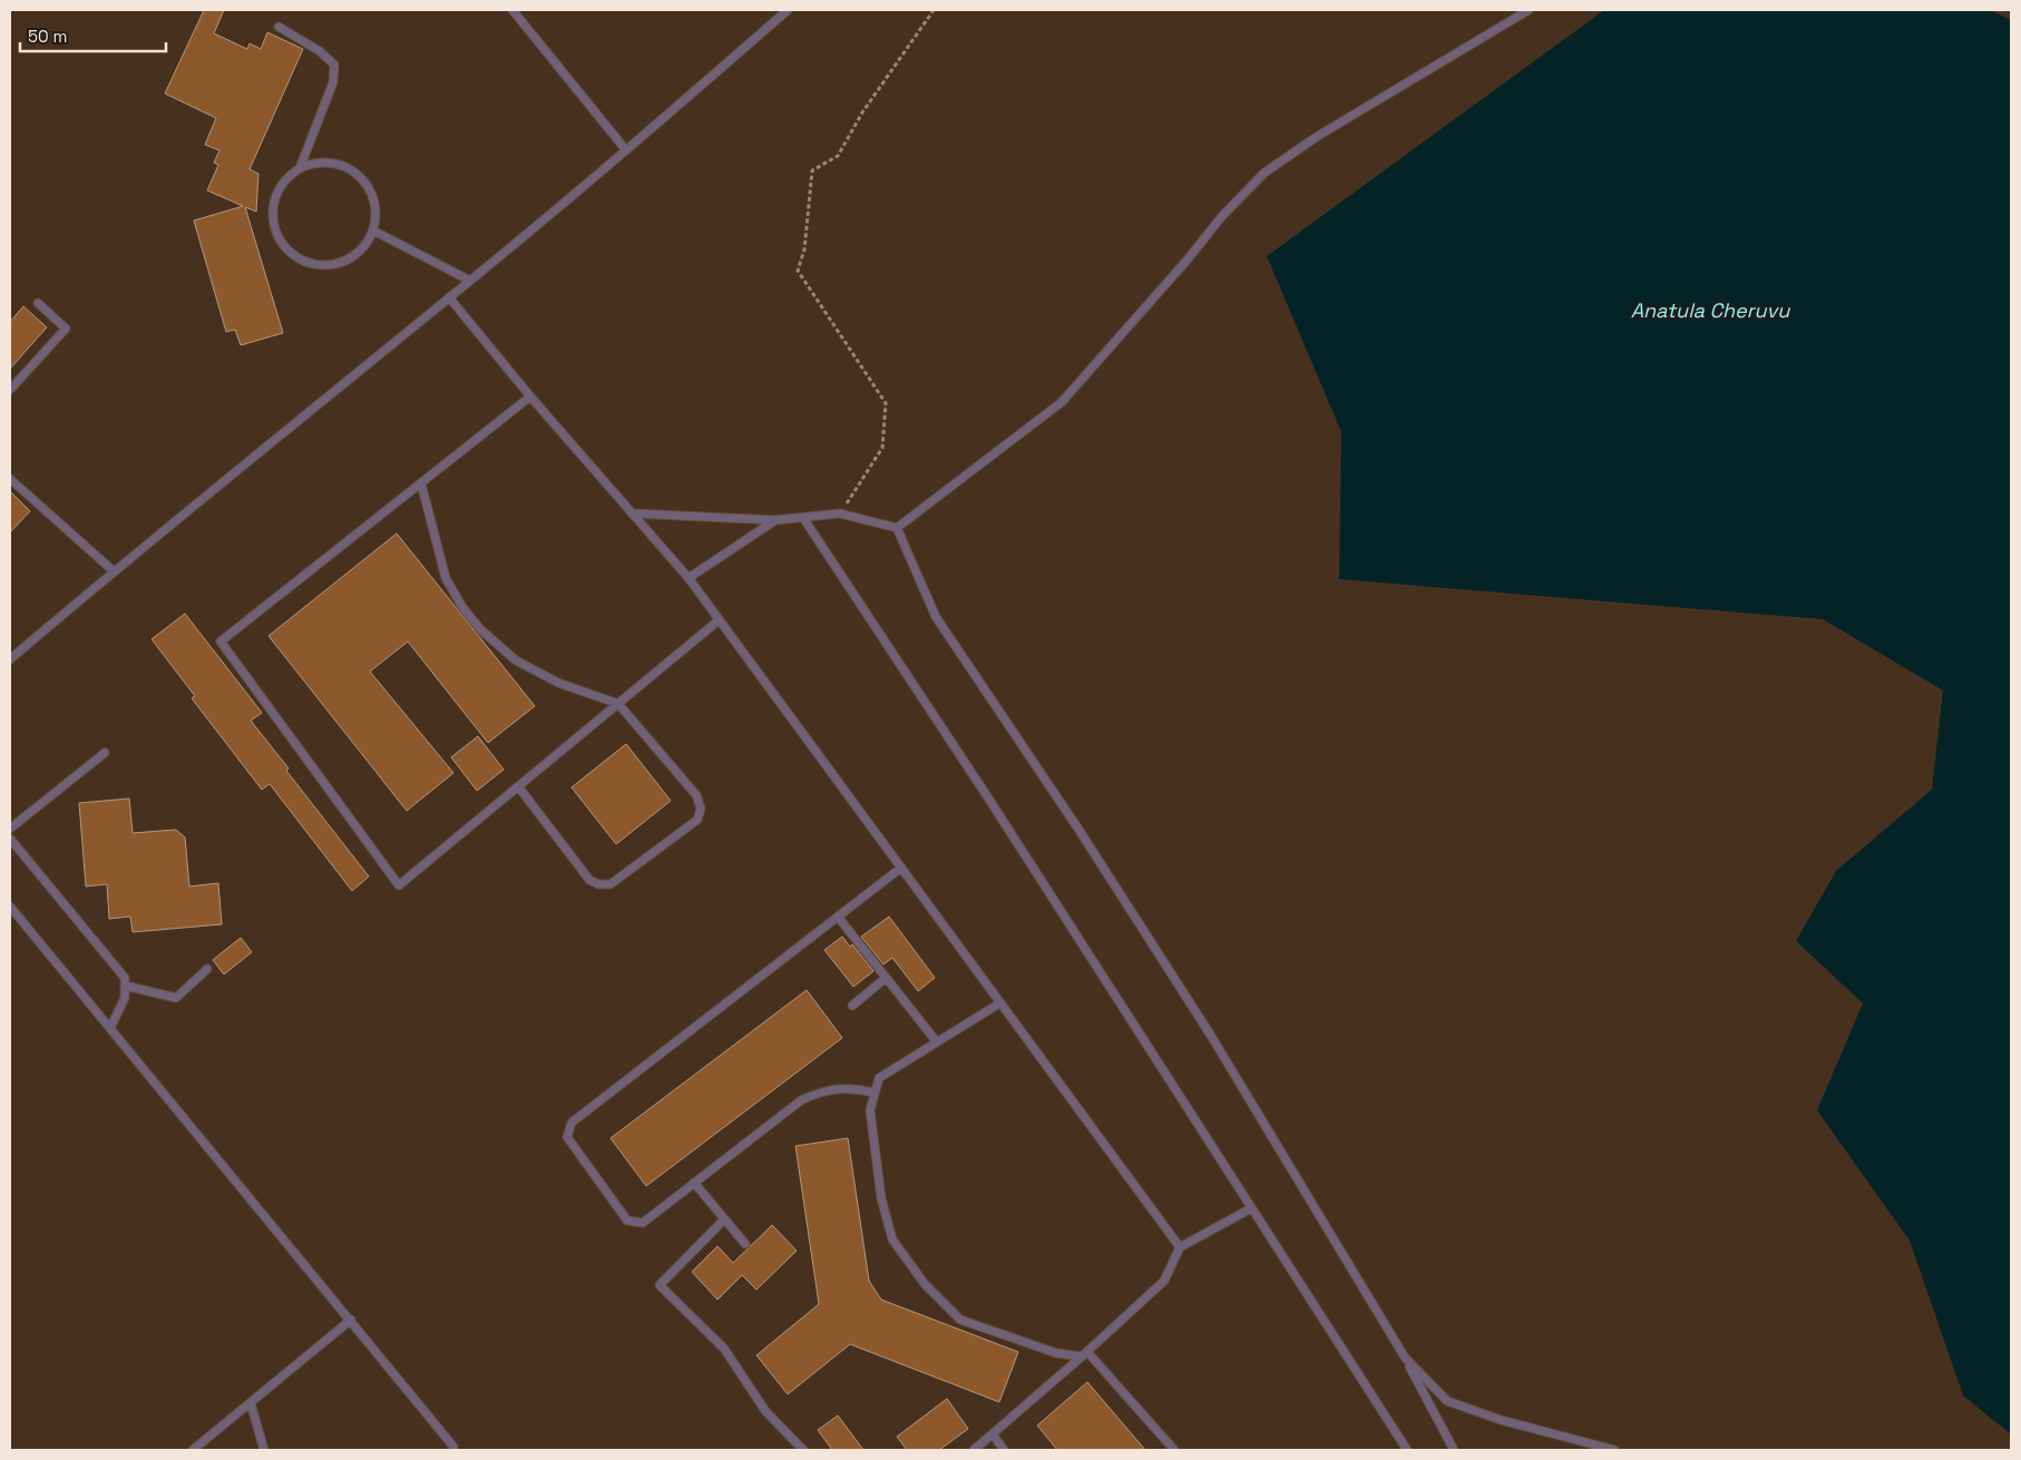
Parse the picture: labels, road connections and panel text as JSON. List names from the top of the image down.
{
  "water": ["Anatula Cheruvu"],
  "scale_bar": "50 m"
}
